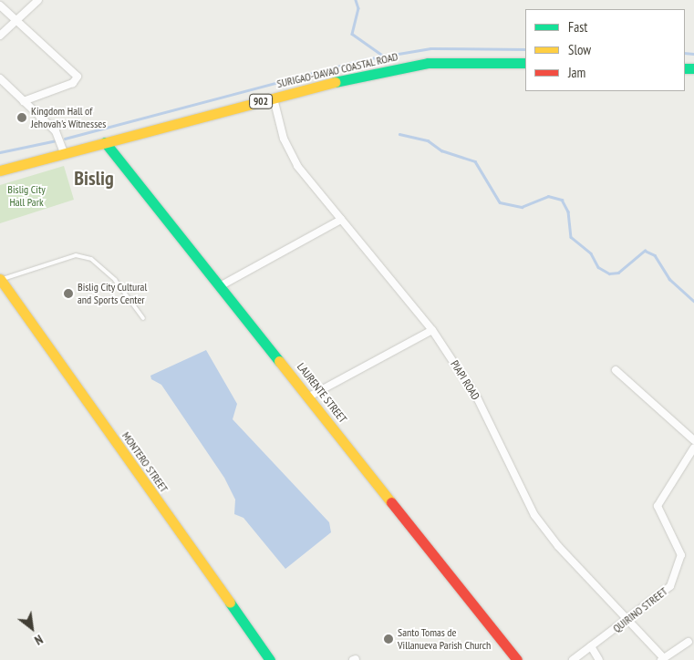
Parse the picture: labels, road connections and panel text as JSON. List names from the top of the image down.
{
  "streets": {
    "main road": [
      "SURIGAO-DAVAO COASTAL ROAD",
      "902",
      "LAURENTE STREET",
      "MONTERO STREET"
    ],
    "street": ["PIAPI ROAD", "QUIRINO STREET"]
  },
  "crossings": [
    ["SURIGAO-DAVAO COASTAL ROAD", "PIAPI ROAD"],
    ["SURIGAO-DAVAO COASTAL ROAD", "LAURENTE STREET"],
    ["PIAPI ROAD", "QUIRINO STREET"]
  ],
  "districts": ["Bislig"],
  "parks": ["Bislig City Hall Park"],
  "places": ["Kingdom Hall of Jehovah's Witnesses", "Bislig City Cultural and Sports Center", "Santo Tomas de Villanueva Parish Church"],
  "legend": ["Fast", "Slow", "Jam"],
  "north": "bottom right"
}
